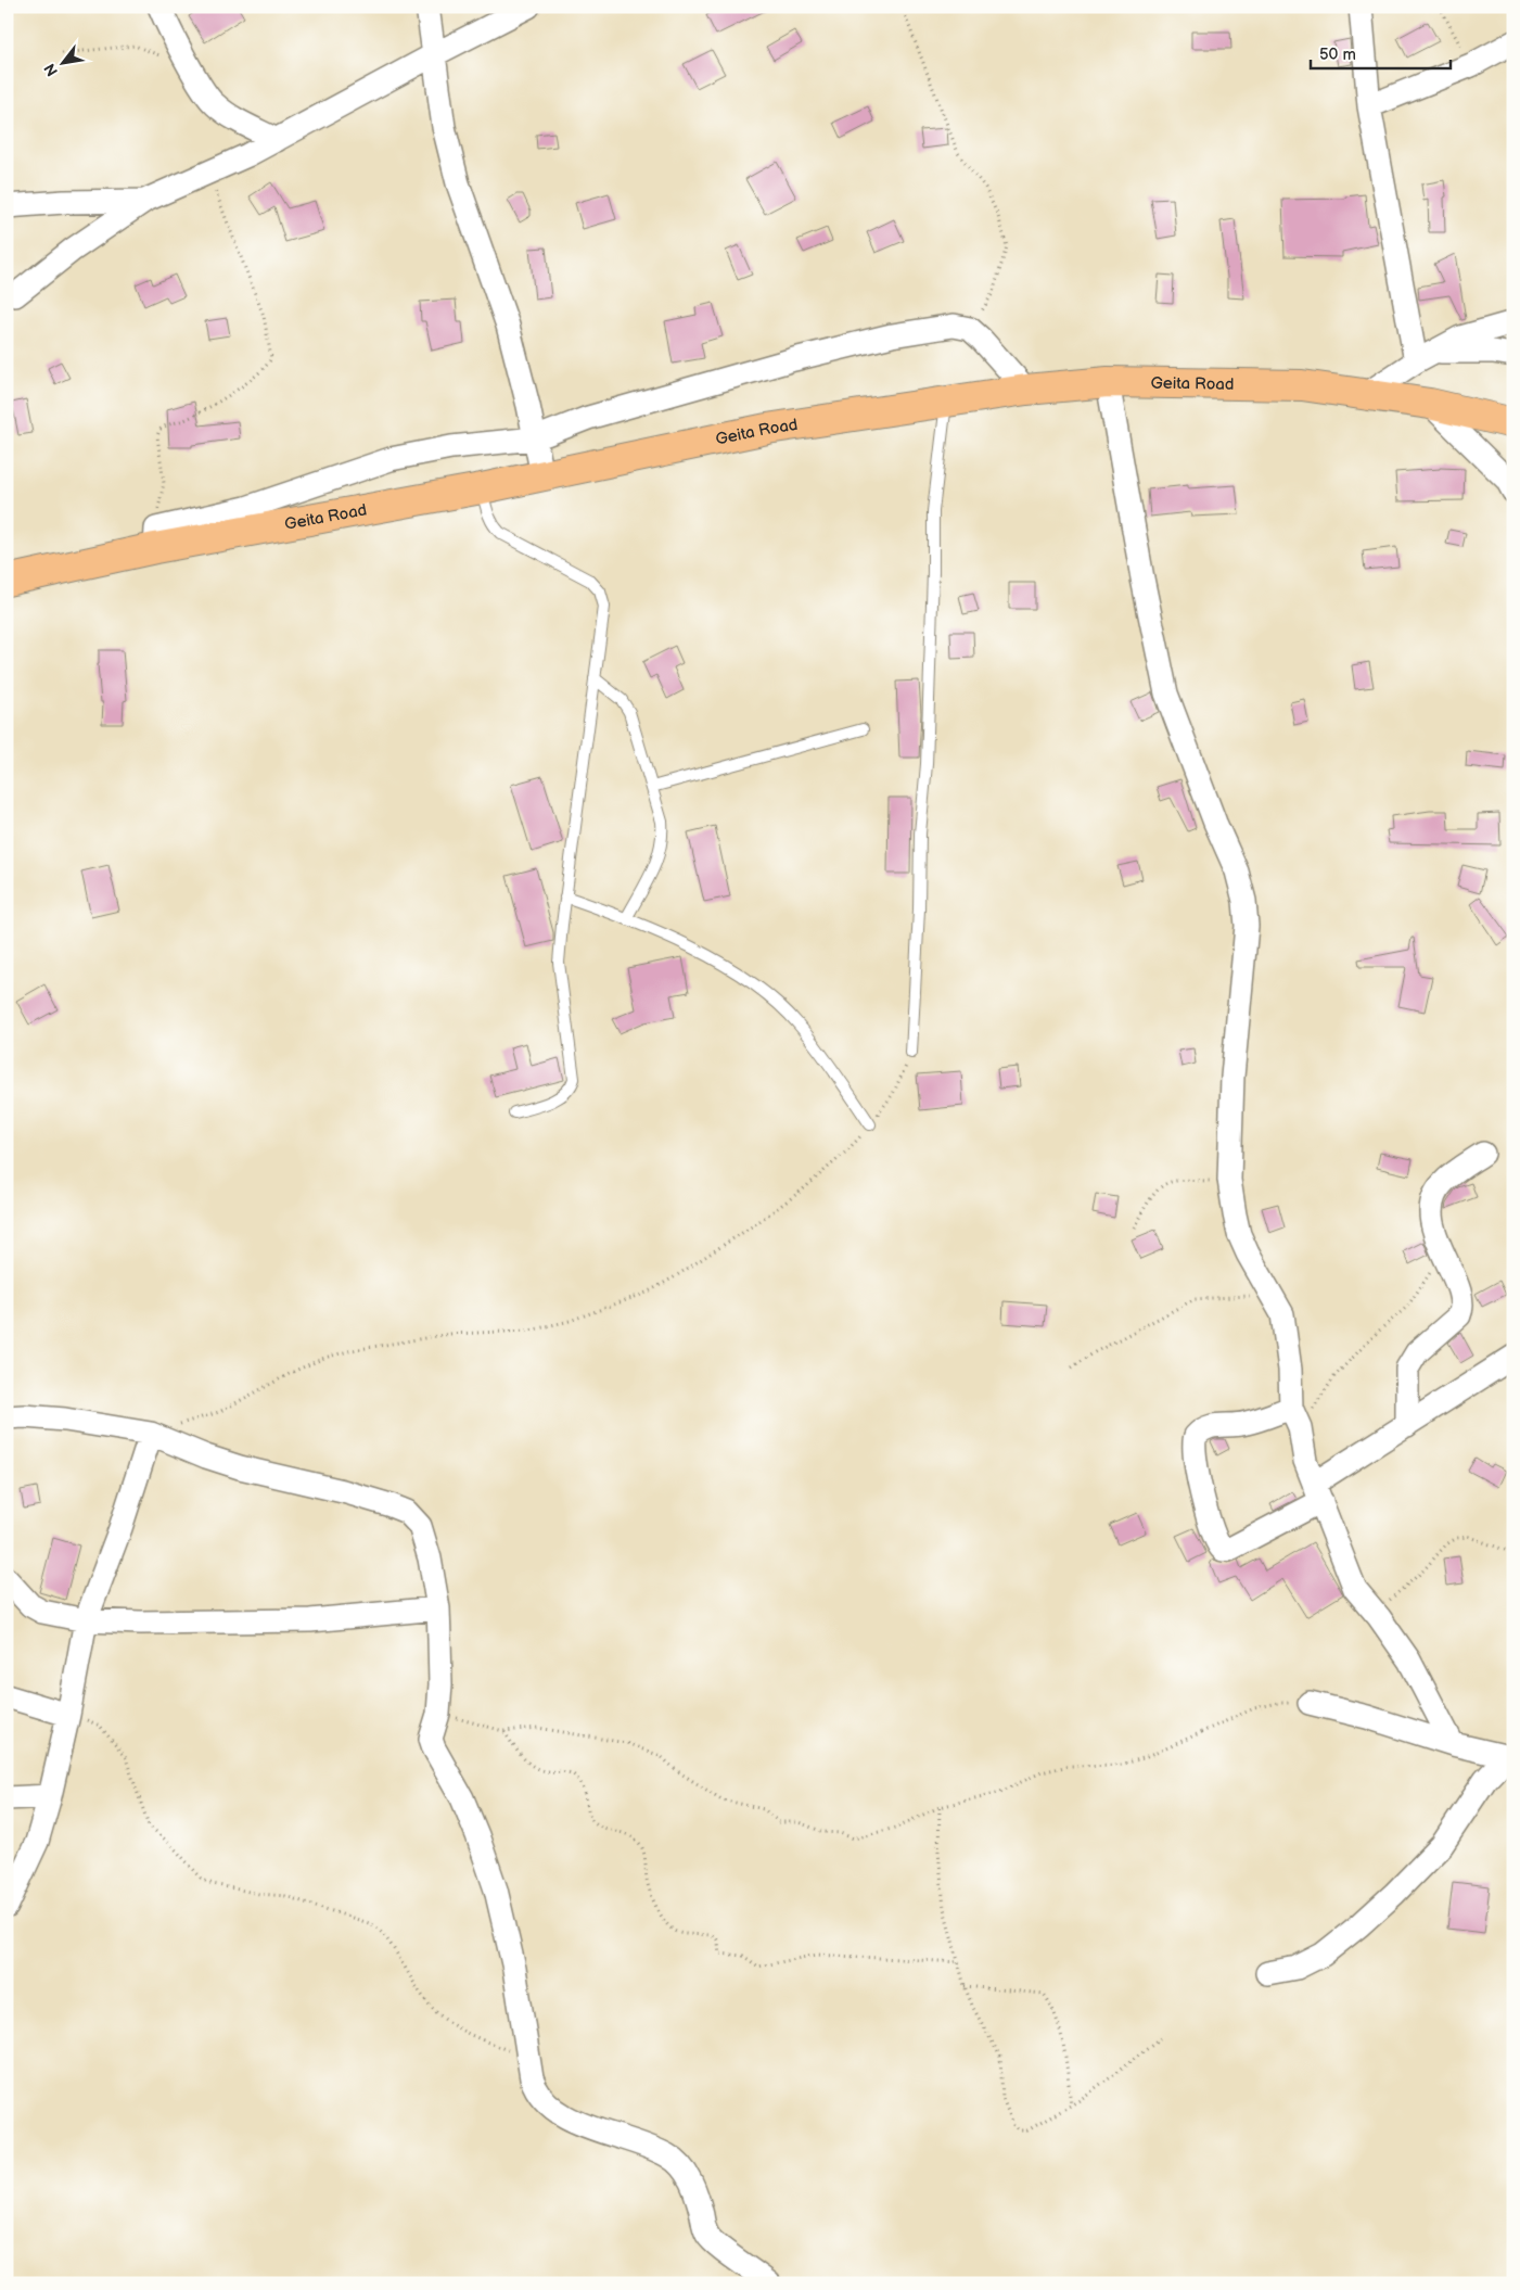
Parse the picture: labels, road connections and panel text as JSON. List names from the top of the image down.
{
  "streets": {
    "highway": ["Geita Road"]
  },
  "scale_bar": "50 m",
  "north": "bottom left"
}
